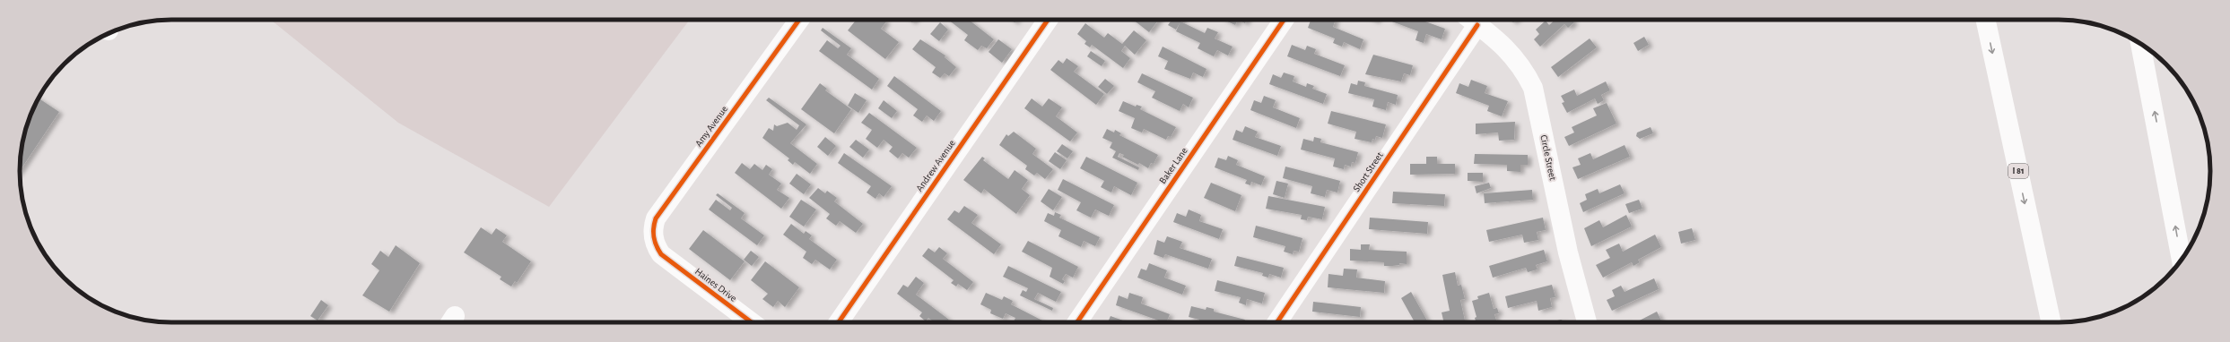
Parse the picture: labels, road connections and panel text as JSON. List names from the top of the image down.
{
  "streets": {
    "main road": [
      "Amy Avenue",
      "Circle Street",
      "Andrew Avenue",
      "Baker Lane",
      "I 81",
      "Short Street",
      "Haines Drive"
    ]
  },
  "crossings": [
    ["Amy Avenue", "Haines Drive"],
    ["Circle Street", "Short Street"]
  ]
}
